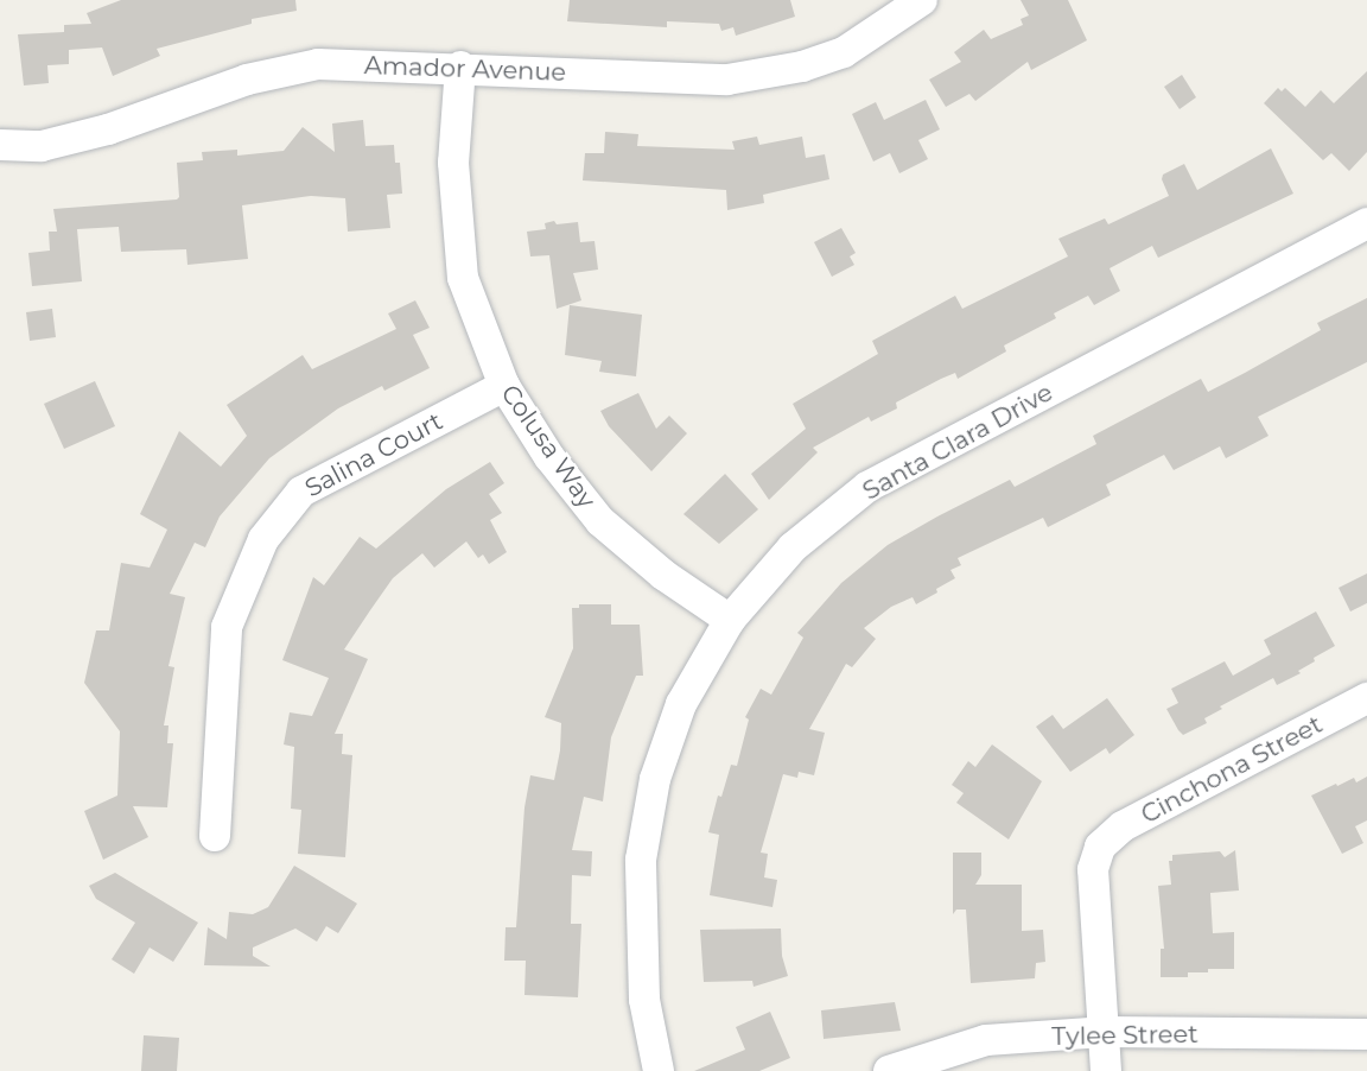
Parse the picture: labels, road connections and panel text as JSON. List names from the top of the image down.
{
  "streets": {
    "street": [
      "Amador Avenue",
      "Santa Clara Drive",
      "Colusa Way",
      "Salina Court",
      "Cinchona Street",
      "Tylee Street"
    ]
  },
  "crossings": [
    ["Amador Avenue", "Colusa Way"],
    ["Santa Clara Drive", "Colusa Way"],
    ["Colusa Way", "Salina Court"],
    ["Cinchona Street", "Tylee Street"]
  ]
}
